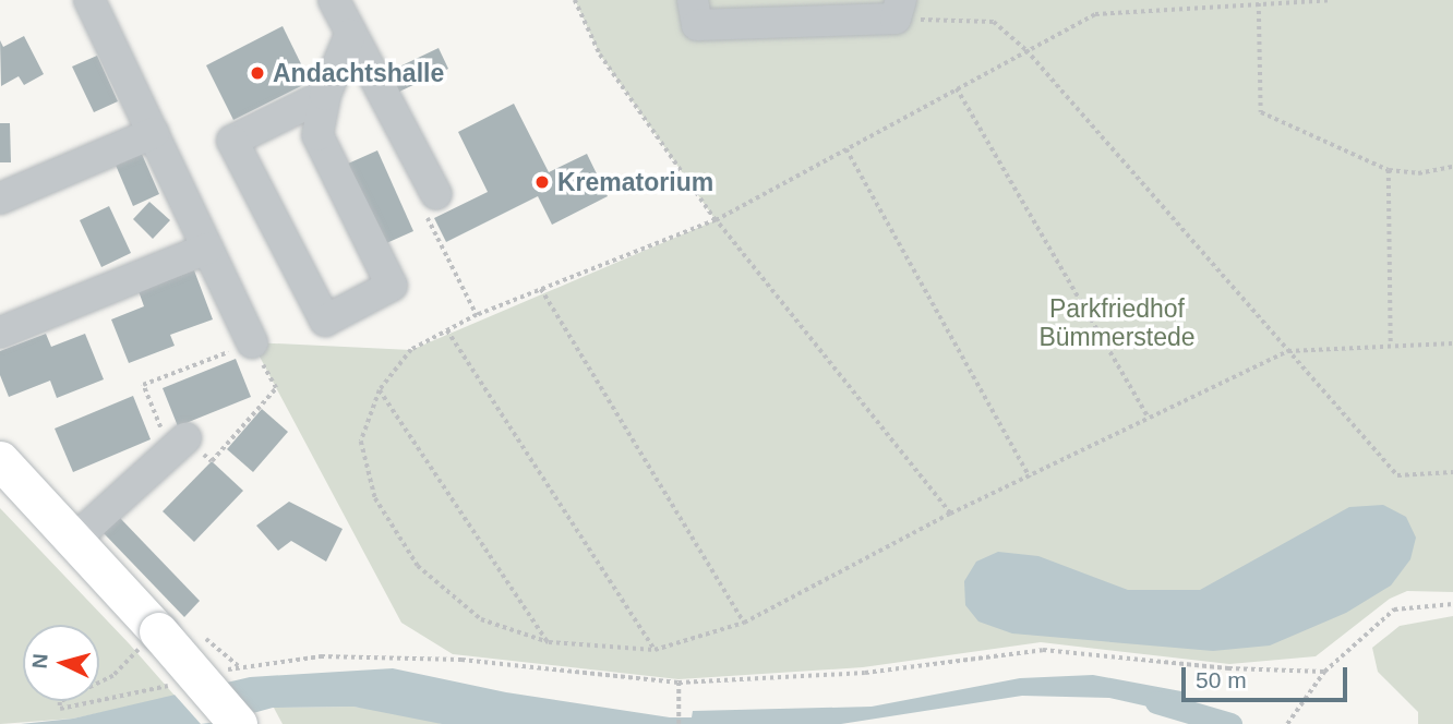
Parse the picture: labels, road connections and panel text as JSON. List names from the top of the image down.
{
  "parks": ["Parkfriedhof Bümmerstede"],
  "places": ["Andachtshalle", "Krematorium"],
  "scale_bar": "50 m",
  "north": "left"
}
